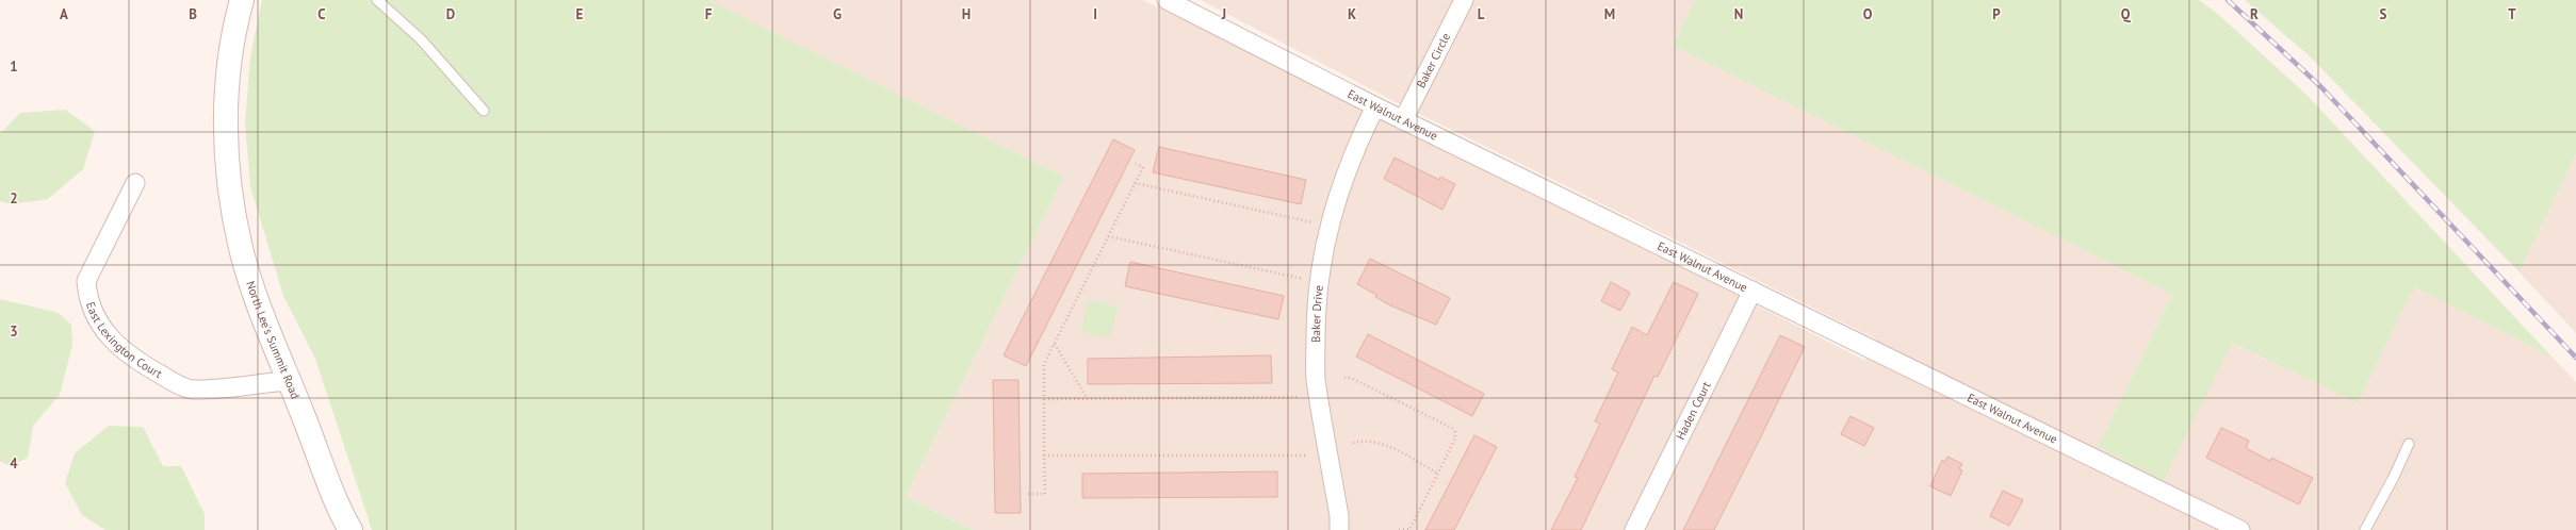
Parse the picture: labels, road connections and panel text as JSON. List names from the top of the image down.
{
  "streets": {
    "main road": ["North Lee's Summit Road"],
    "street": [
      "Baker Circle",
      "East Walnut Avenue",
      "Baker Drive",
      "East Lexington Court",
      "Haden Court"
    ]
  },
  "crossings": [
    ["Baker Circle", "East Walnut Avenue"],
    ["East Walnut Avenue", "Baker Drive"],
    ["East Walnut Avenue", "Haden Court"],
    ["East Lexington Court", "North Lee's Summit Road"]
  ],
  "grid": {
    "columns": [
      "A",
      "B",
      "C",
      "D",
      "E",
      "F",
      "G",
      "H",
      "I",
      "J",
      "K",
      "L",
      "M",
      "N",
      "O",
      "P",
      "Q",
      "R",
      "S",
      "T"
    ],
    "rows": [
      "1",
      "2",
      "3",
      "4"
    ]
  }
}
